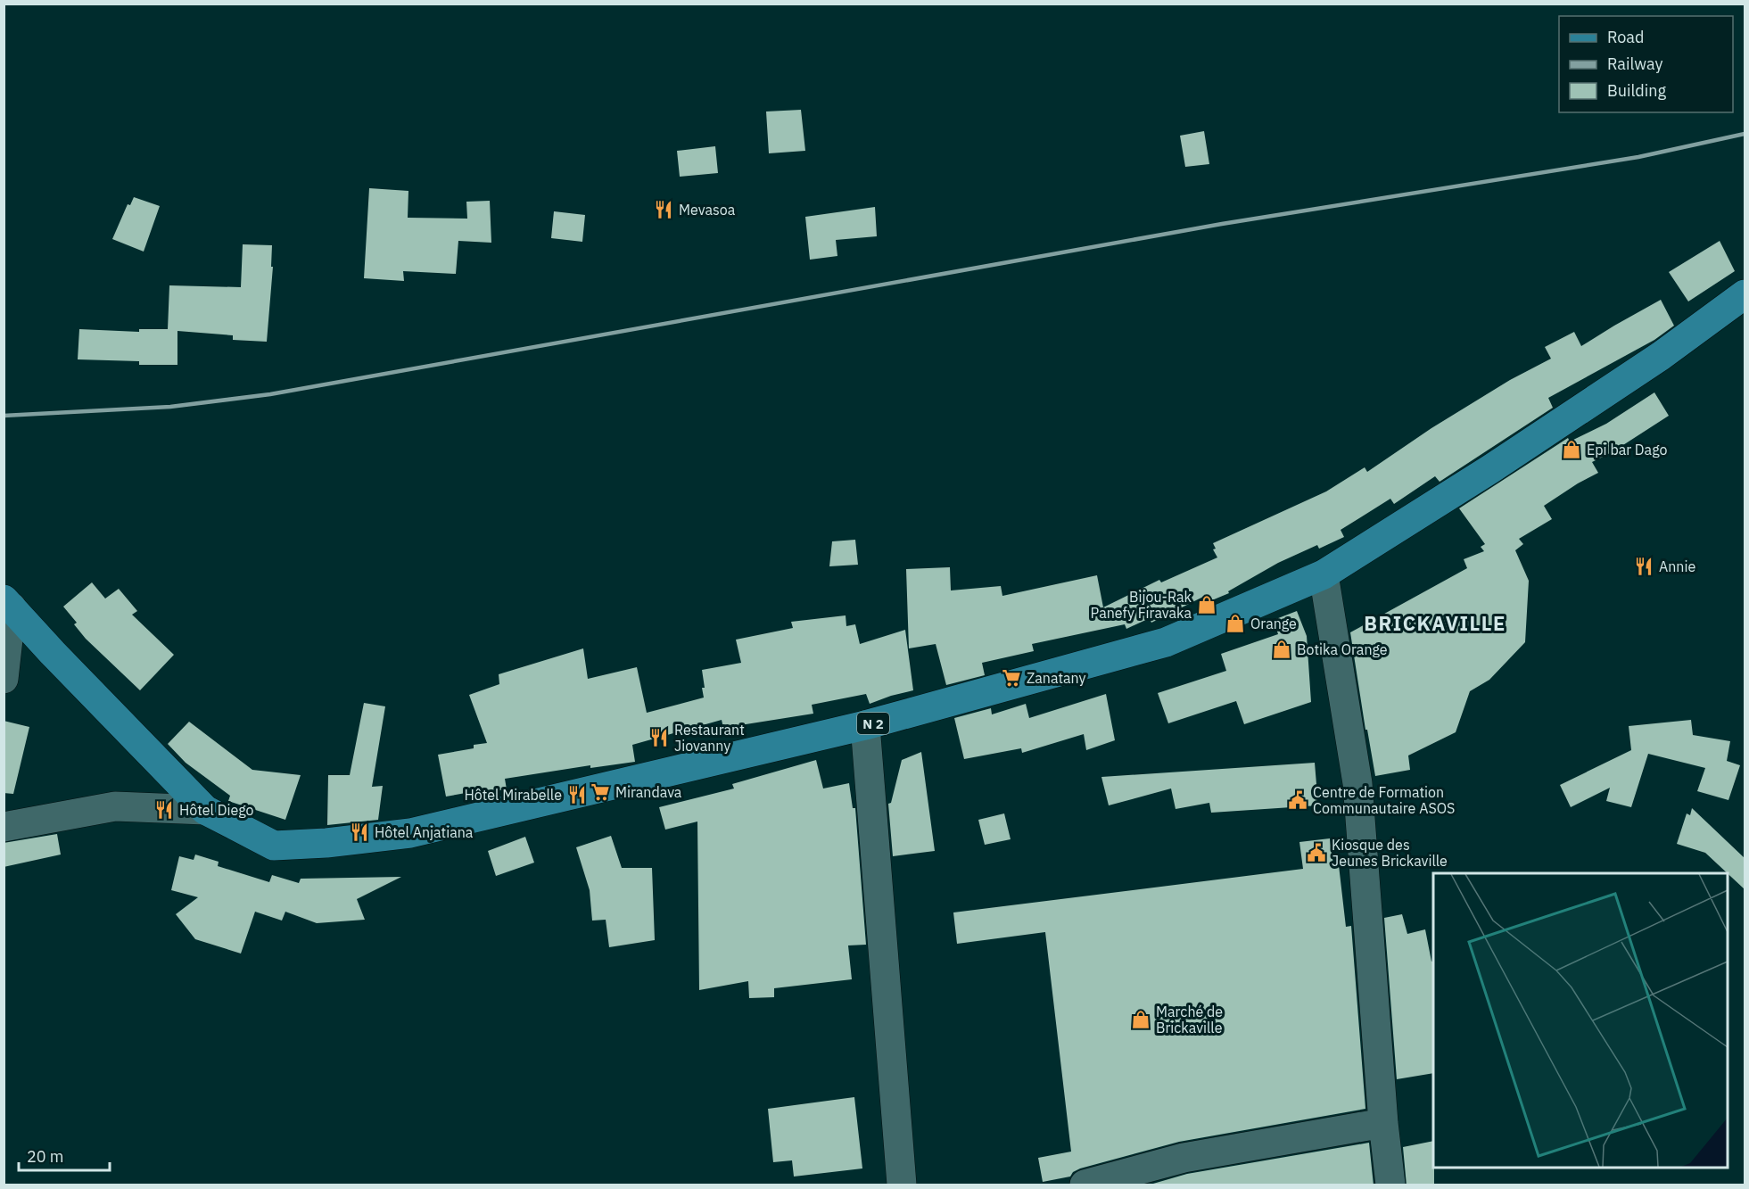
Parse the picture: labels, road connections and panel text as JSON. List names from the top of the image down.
{
  "streets": {
    "main road": ["N 2"]
  },
  "districts": ["BRICKAVILLE"],
  "places": {
    "restaurant": [
      "Mevasoa",
      "Annie",
      "Restaurant Jiovanny",
      "Hôtel Mirabelle",
      "Hôtel Diego",
      "Hôtel Anjatiana"
    ],
    "shop": [
      "Epi bar Dago",
      "Bijou-Rak Panefy Firavaka",
      "Orange",
      "Botika Orange",
      "Marché de Brickaville"
    ],
    "supermarket": ["Zanatany", "Mirandava"],
    "public building": ["Centre de Formation Communautaire ASOS", "Kiosque des Jeunes Brickaville"]
  },
  "legend": ["Road", "Railway", "Building"],
  "scale_bar": "20 m"
}
